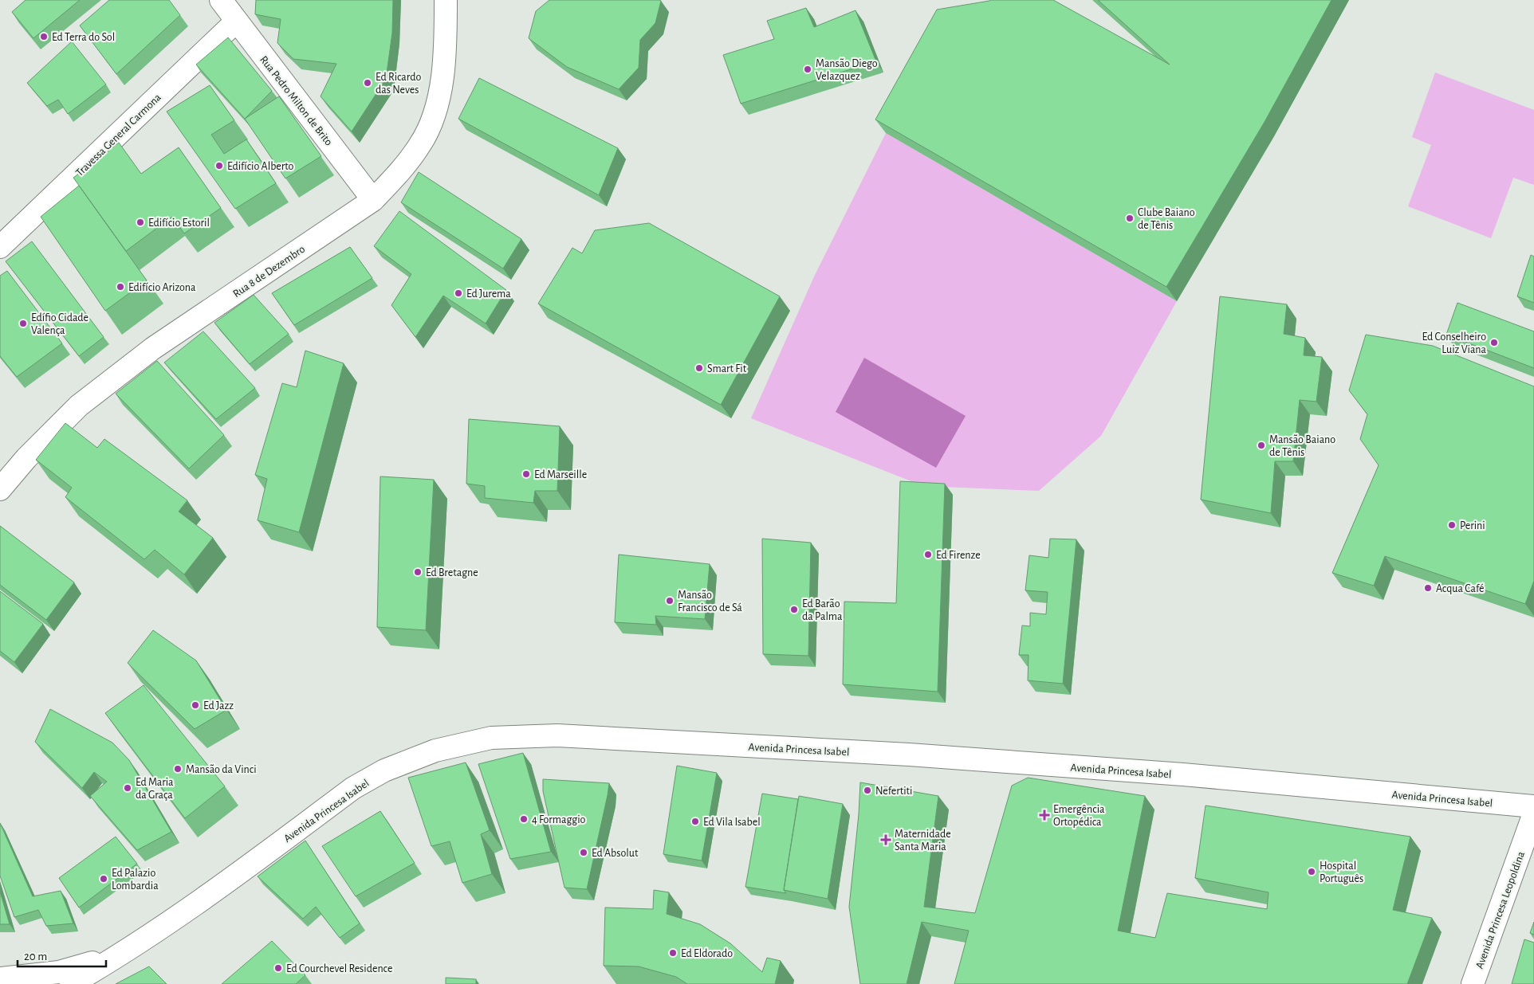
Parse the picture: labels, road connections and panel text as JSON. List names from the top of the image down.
{
  "streets": {
    "main road": [
      "Rua Pedro Milton de Brito",
      "Travessa General Carmona",
      "Rua 8 de Dezembro",
      "Avenida Princesa Isabel",
      "Avenida Princesa Leopoldina"
    ]
  },
  "crossings": [
    ["Rua Pedro Milton de Brito", "Travessa General Carmona"],
    ["Rua Pedro Milton de Brito", "Rua 8 de Dezembro"]
  ],
  "places": {
    "other": [
      "Ed Terra do Sol",
      "Mansão Diego Velazquez",
      "Ed Ricardo das Neves",
      "Edifício Alberto",
      "Clube Baiano de Tênis",
      "Edifício Estoril",
      "Edifício Arizona",
      "Ed Jurema",
      "Edífio Cidade Valença",
      "Ed Conselheiro Luiz Viana",
      "Smart Fit",
      "Mansão Baiano de Tênis",
      "Ed Marseille",
      "Perini",
      "Ed Firenze",
      "Ed Bretagne",
      "Acqua Café",
      "Mansão Francisco de Sá",
      "Ed Barão da Palma",
      "Ed Jazz",
      "Mansão da Vinci",
      "Ed Maria da Graça",
      "Nefertiti",
      "4 Formaggio",
      "Ed Vila Isabel",
      "Ed Absolut",
      "Hospital Português",
      "Ed Palazio Lombardia",
      "Ed Eldorado",
      "Ed Courchevel Residence"
    ],
    "health": ["Emergência Ortopédica", "Maternidade Santa Maria"]
  },
  "scale_bar": "20 m"
}
